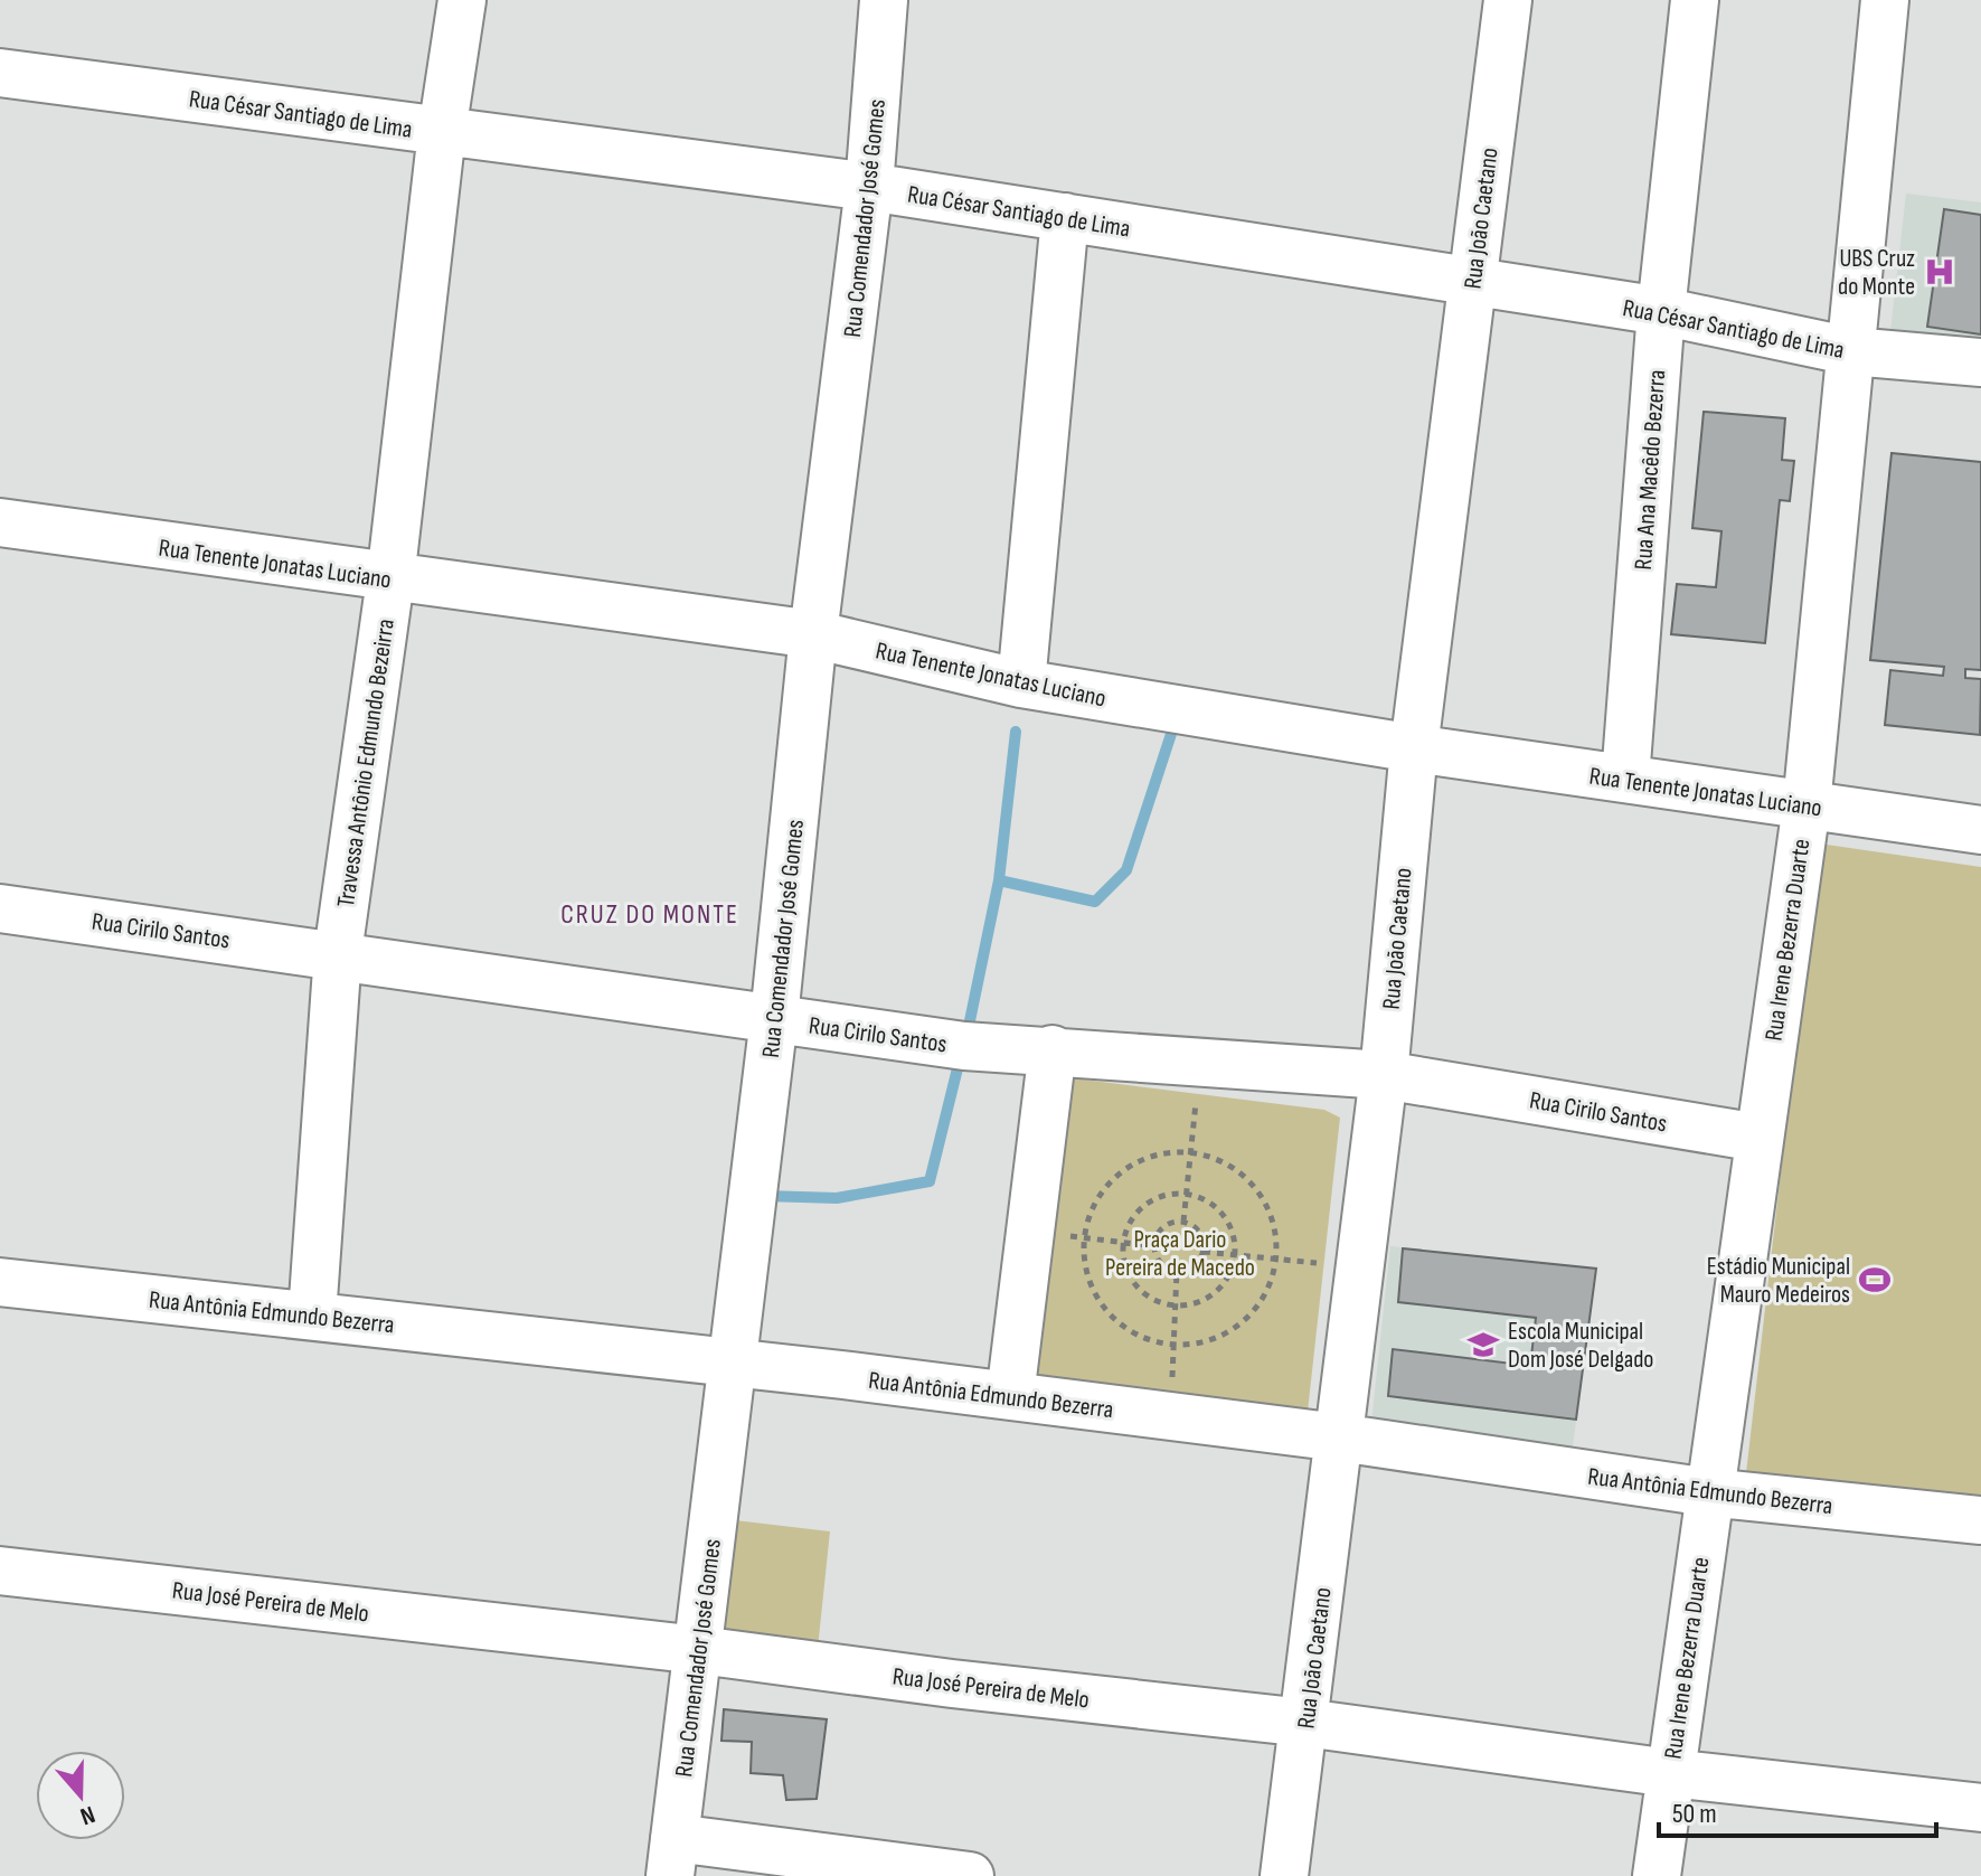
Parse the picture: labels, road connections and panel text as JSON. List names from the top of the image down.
{
  "streets": {
    "street": [
      "Rua César Santiago de Lima",
      "Rua Comendador José Gomes",
      "Rua João Caetano",
      "Rua Ana Macêdo Bezerra",
      "Rua Tenente Jonatas Luciano",
      "Travessa Antônio Edmundo Bezeirra",
      "Rua Cirilo Santos",
      "Rua Irene Bezerra Duarte",
      "Rua Antônia Edmundo Bezerra",
      "Rua José Pereira de Melo"
    ]
  },
  "crossings": [
    ["Rua César Santiago de Lima", "Rua Comendador José Gomes"],
    ["Rua César Santiago de Lima", "Rua João Caetano"],
    ["Rua César Santiago de Lima", "Rua Ana Macêdo Bezerra"],
    ["Rua César Santiago de Lima", "Travessa Antônio Edmundo Bezeirra"],
    ["Rua César Santiago de Lima", "Rua Irene Bezerra Duarte"],
    ["Rua Comendador José Gomes", "Rua Tenente Jonatas Luciano"],
    ["Rua Comendador José Gomes", "Rua Cirilo Santos"],
    ["Rua Comendador José Gomes", "Rua Antônia Edmundo Bezerra"],
    ["Rua Comendador José Gomes", "Rua José Pereira de Melo"],
    ["Rua João Caetano", "Rua Tenente Jonatas Luciano"],
    ["Rua João Caetano", "Rua Cirilo Santos"],
    ["Rua João Caetano", "Rua Antônia Edmundo Bezerra"],
    ["Rua João Caetano", "Rua José Pereira de Melo"],
    ["Rua Ana Macêdo Bezerra", "Rua Tenente Jonatas Luciano"],
    ["Rua Tenente Jonatas Luciano", "Travessa Antônio Edmundo Bezeirra"],
    ["Rua Tenente Jonatas Luciano", "Rua Irene Bezerra Duarte"],
    ["Travessa Antônio Edmundo Bezeirra", "Rua Cirilo Santos"],
    ["Travessa Antônio Edmundo Bezeirra", "Rua Antônia Edmundo Bezerra"],
    ["Rua Cirilo Santos", "Rua Irene Bezerra Duarte"],
    ["Rua Irene Bezerra Duarte", "Rua Antônia Edmundo Bezerra"],
    ["Rua Irene Bezerra Duarte", "Rua José Pereira de Melo"]
  ],
  "districts": ["CRUZ DO MONTE"],
  "parks": ["Praça Dario Pereira de Macedo"],
  "places": {
    "hospital": ["UBS Cruz do Monte"],
    "sports": ["Estádio Municipal Mauro Medeiros"],
    "school or university": ["Escola Municipal Dom José Delgado"]
  },
  "scale_bar": "50 m",
  "north": "bottom"
}
